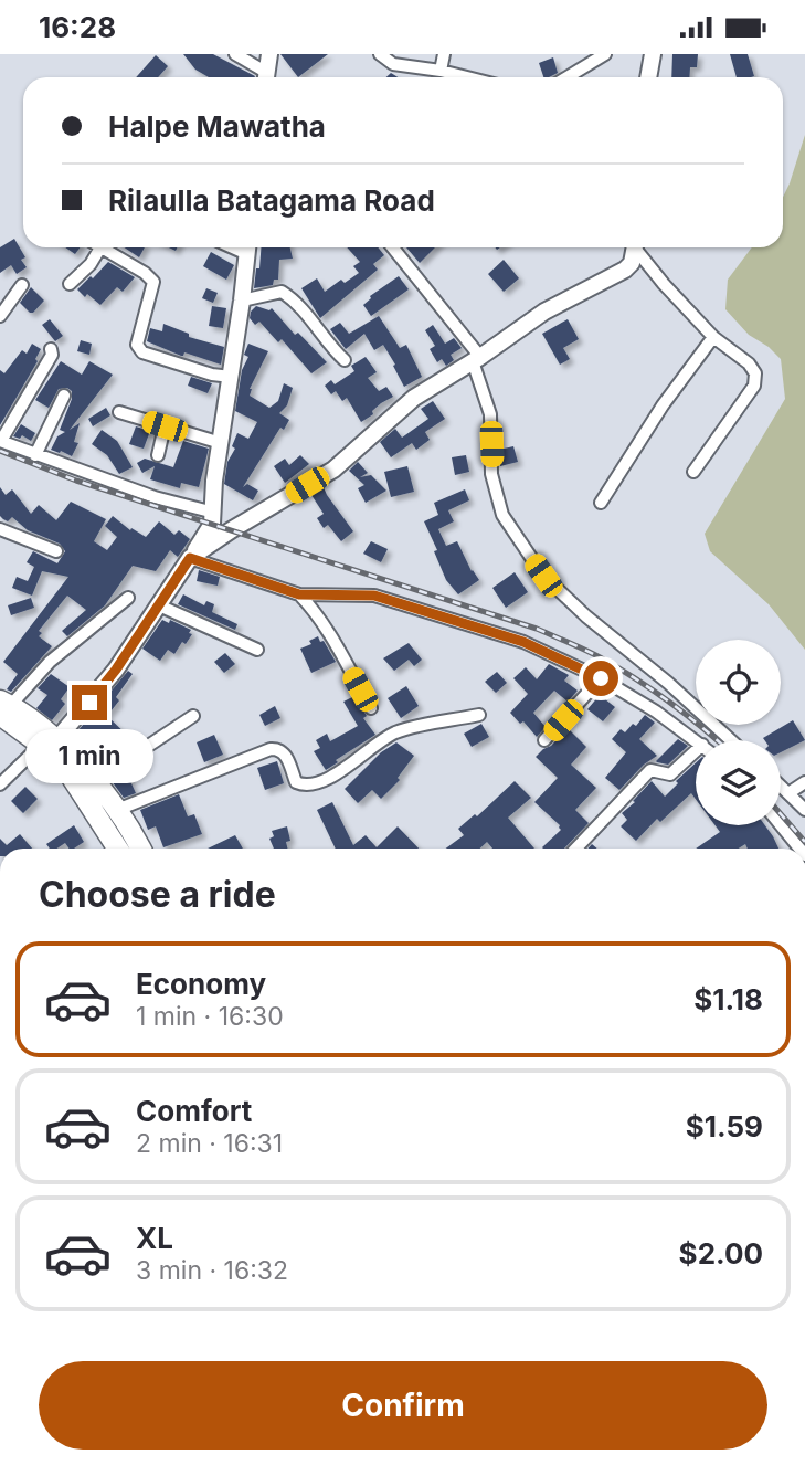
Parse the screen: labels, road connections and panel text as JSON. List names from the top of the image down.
{
  "page": {
    "status": "16:28",
    "banner": ["Halpe Mawatha", "Rilaulla Batagama Road"],
    "bubble": "1 min",
    "heading": "Choose a ride",
    "list": [
      {
        "name": "Economy",
        "note": "1 min · 16:30",
        "value": "$1.18"
      },
      {
        "name": "Comfort",
        "note": "2 min · 16:31",
        "value": "$1.59"
      },
      {
        "name": "XL",
        "note": "3 min · 16:32",
        "value": "$2.00"
      }
    ],
    "buttons": "Confirm"
  }
}
